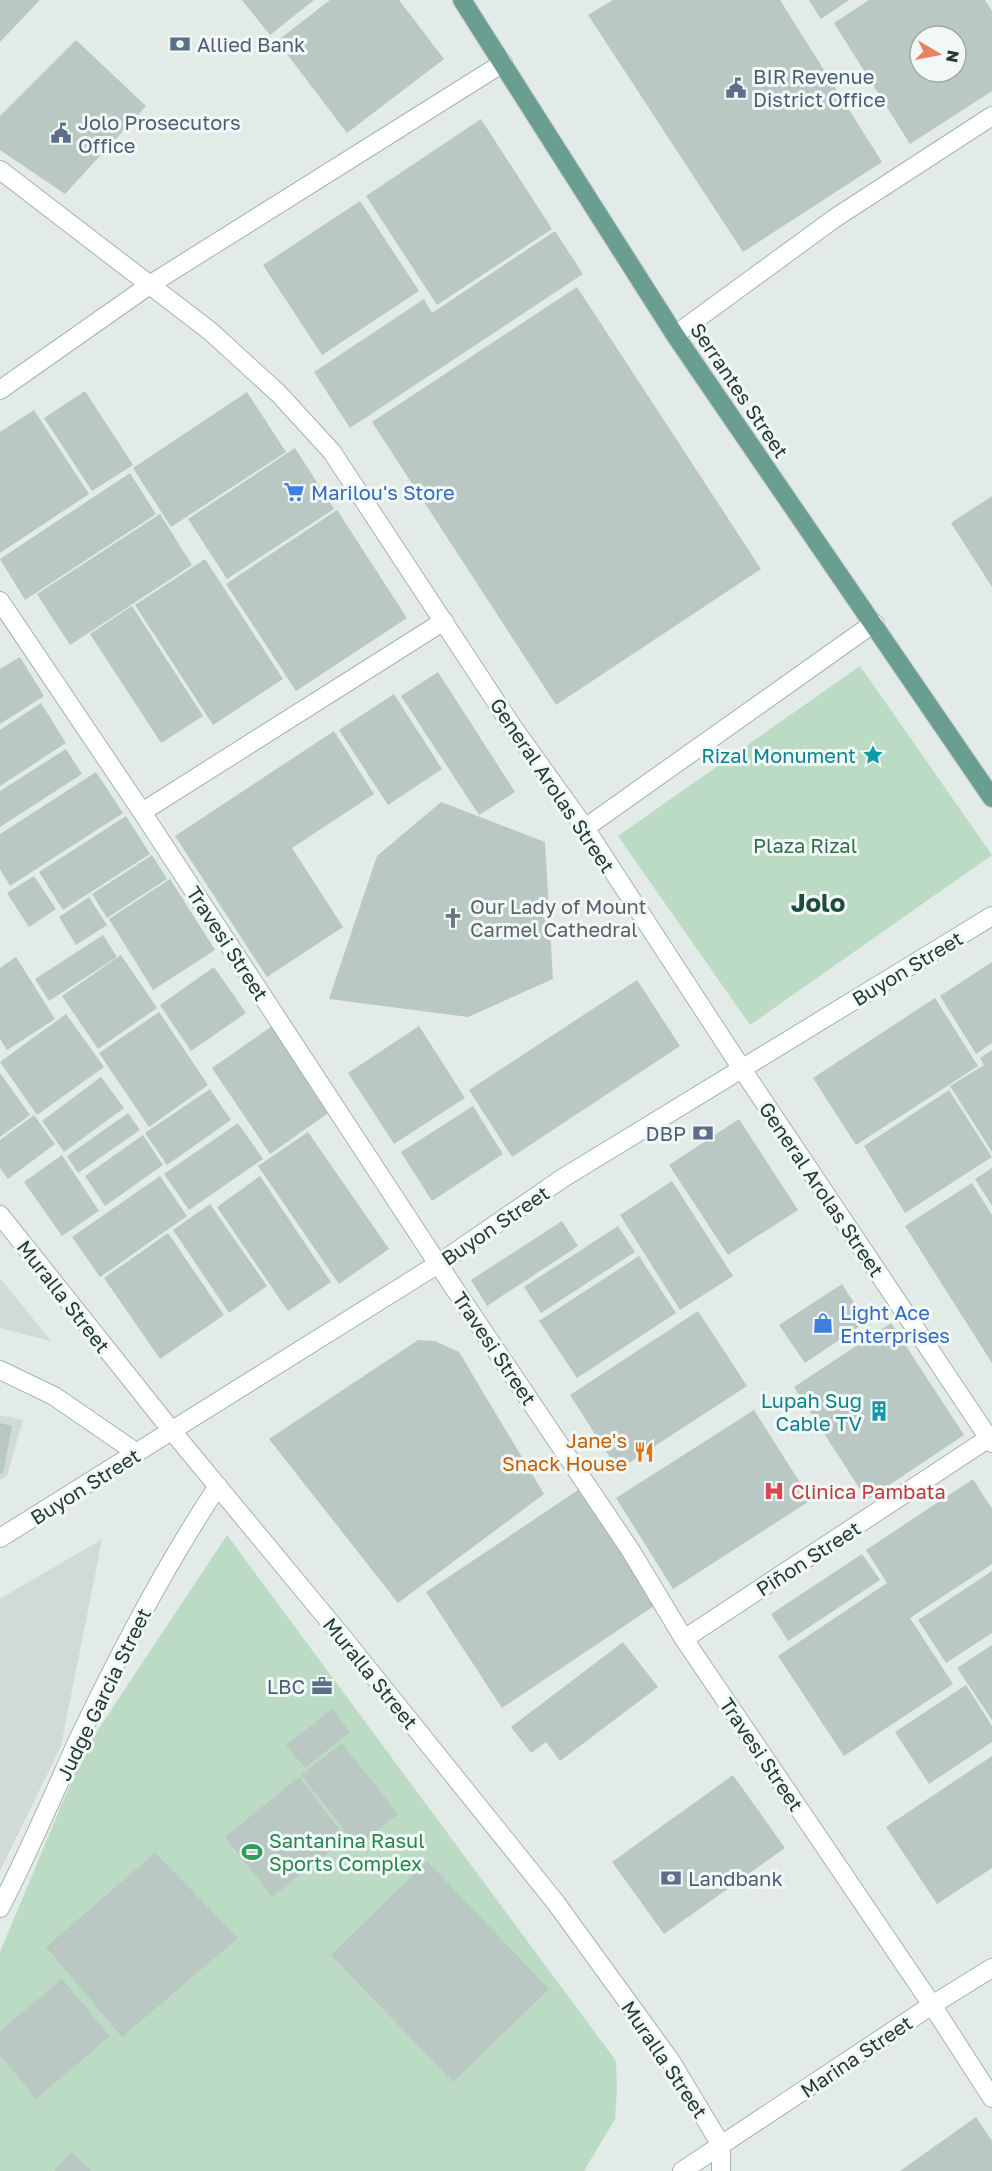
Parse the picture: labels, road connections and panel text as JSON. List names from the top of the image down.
{
  "streets": {
    "main road": ["Serrantes Street"],
    "street": [
      "General Arolas Street",
      "Travesi Street",
      "Buyon Street",
      "Muralla Street",
      "Piñon Street",
      "Judge Garcia Street",
      "Marina Street"
    ]
  },
  "crossings": [
    ["General Arolas Street", "Buyon Street"],
    ["General Arolas Street", "Piñon Street"],
    ["Travesi Street", "Buyon Street"],
    ["Travesi Street", "Piñon Street"],
    ["Travesi Street", "Marina Street"],
    ["Buyon Street", "Muralla Street"],
    ["Muralla Street", "Judge Garcia Street"],
    ["Muralla Street", "Marina Street"]
  ],
  "districts": ["Jolo"],
  "parks": ["Plaza Rizal"],
  "places": {
    "bank": ["Allied Bank", "DBP", "Landbank"],
    "public building": ["BIR Revenue District Office", "Jolo Prosecutors Office"],
    "supermarket": ["Marilou's Store"],
    "place": ["Rizal Monument"],
    "church": ["Our Lady of Mount Carmel Cathedral"],
    "shop": ["Light Ace Enterprises"],
    "building": ["Lupah Sug Cable TV"],
    "restaurant": ["Jane's Snack House"],
    "hospital": ["Clinica Pambata"],
    "office": ["LBC"],
    "sports": ["Santanina Rasul Sports Complex"]
  },
  "north": "right"
}
